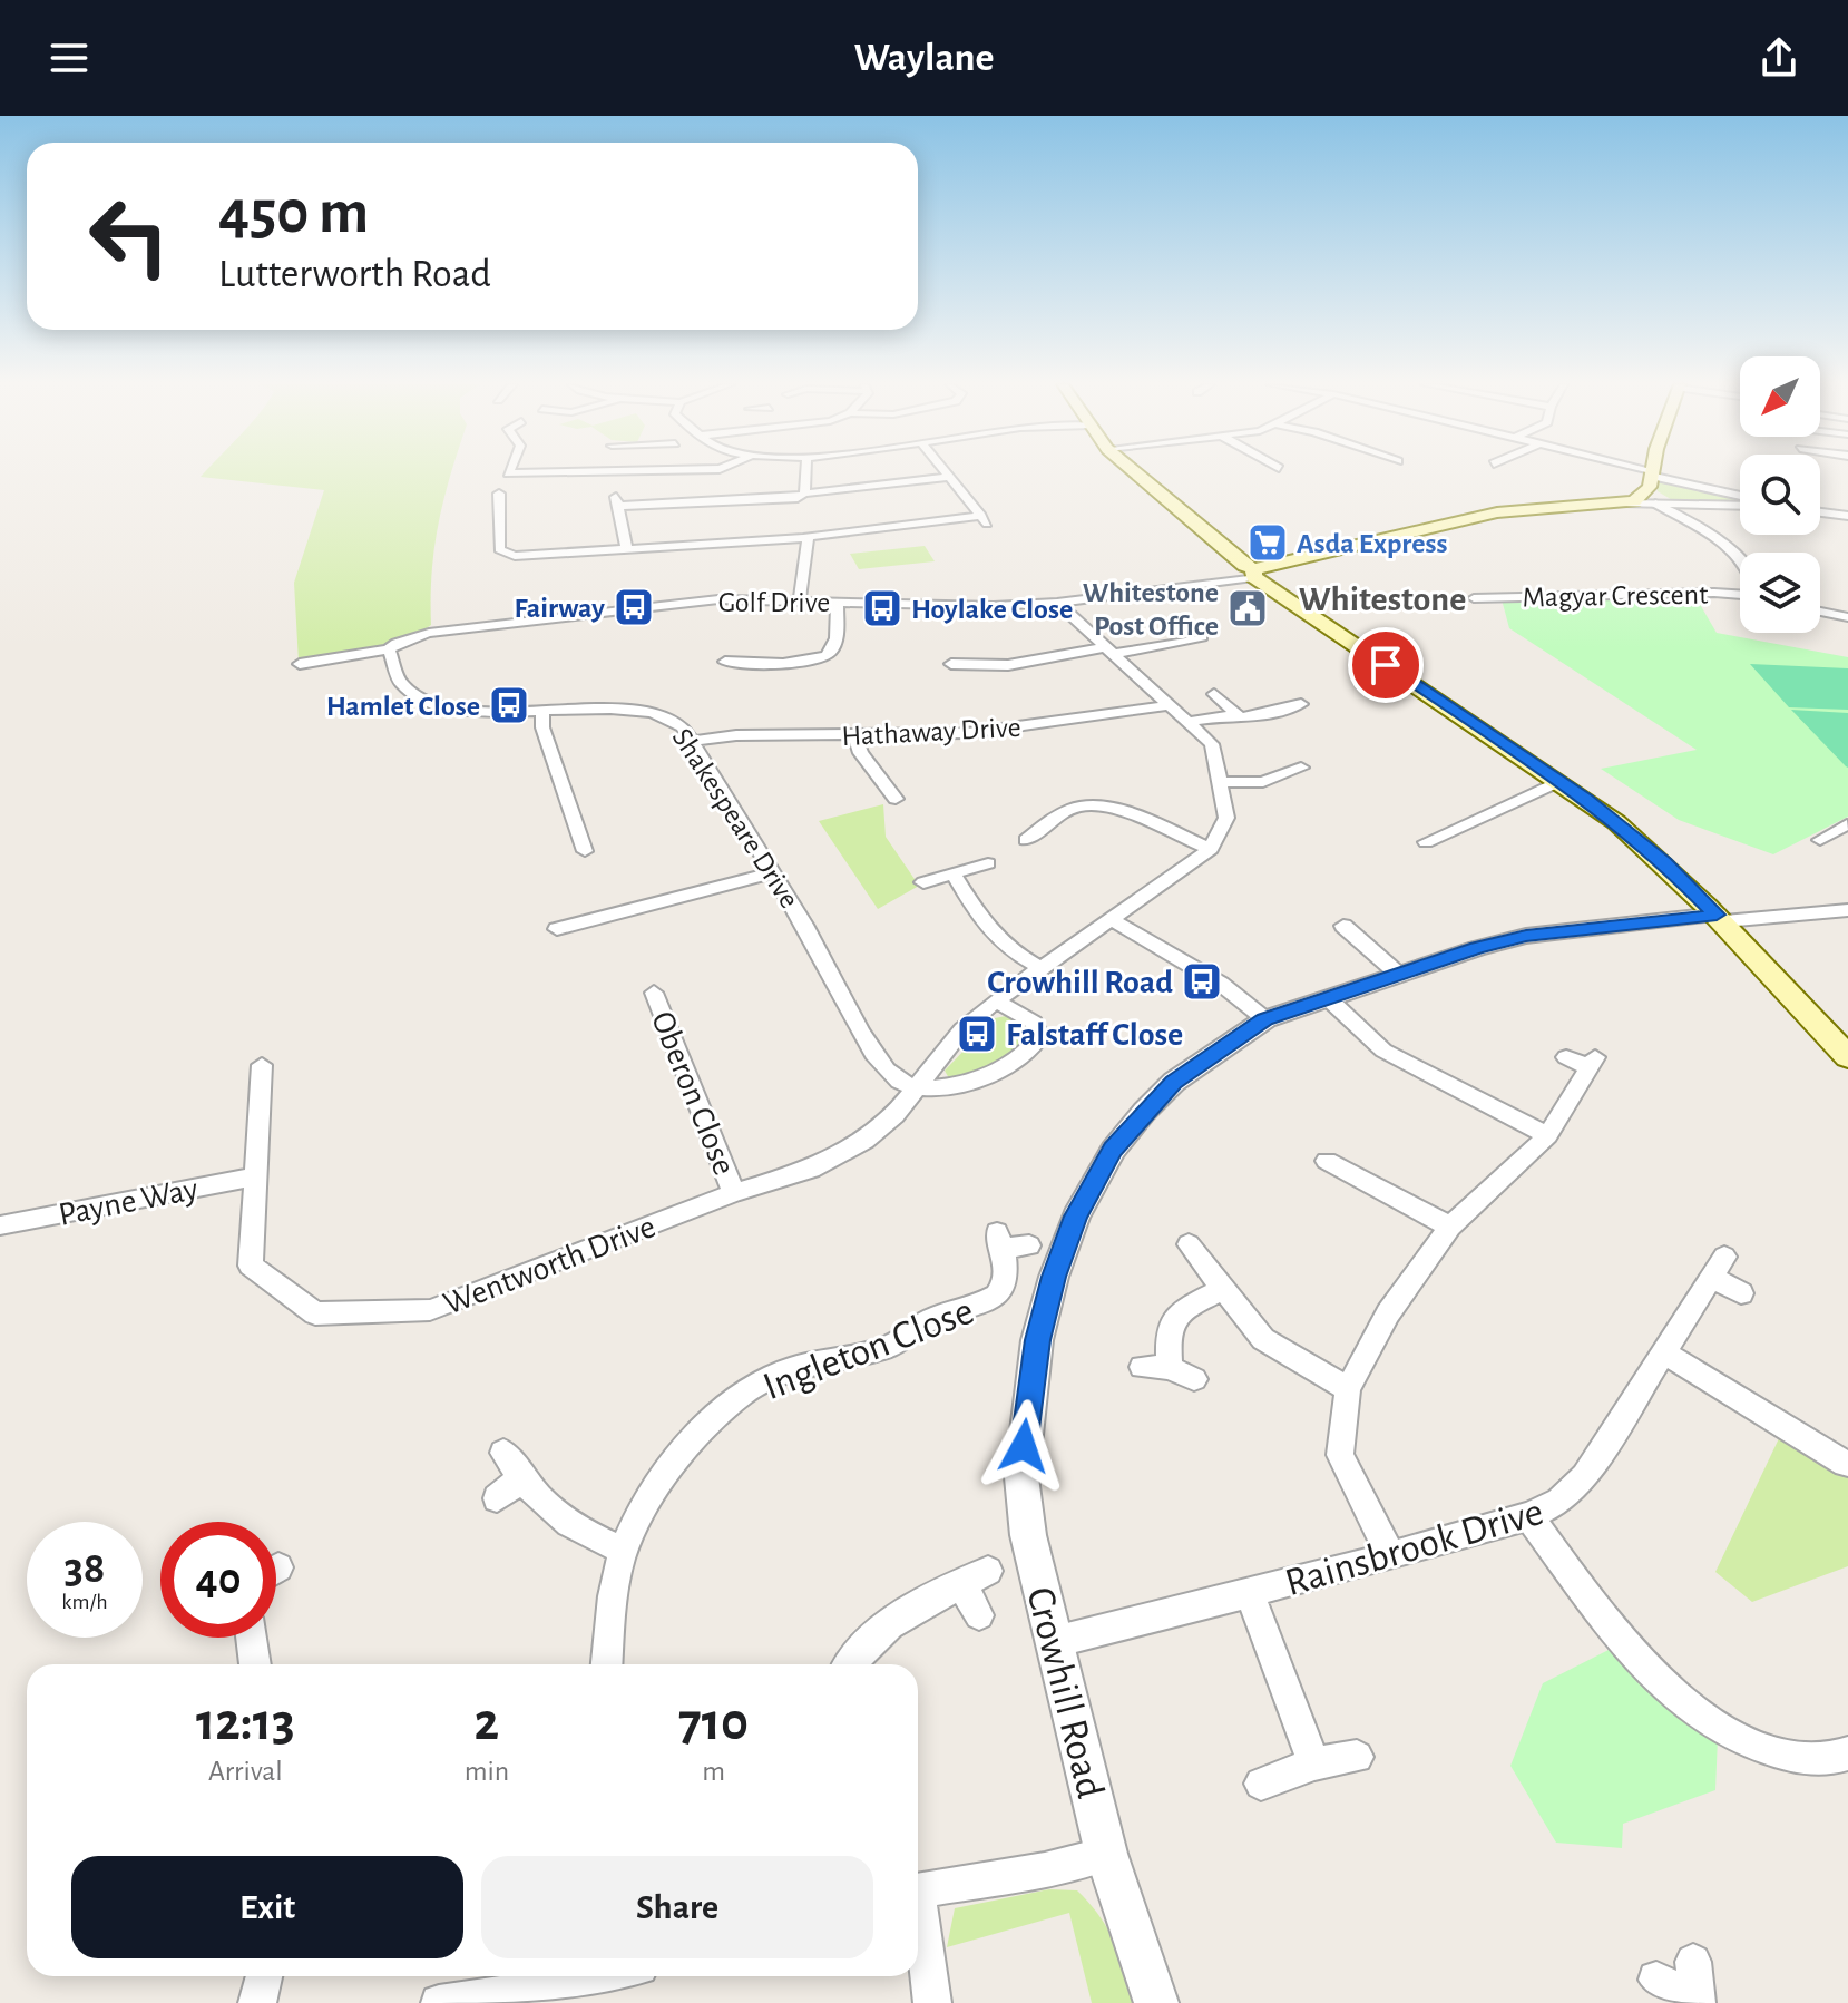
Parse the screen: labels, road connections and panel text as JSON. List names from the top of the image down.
{
  "streets": {
    "street": [
      "Magyar Crescent",
      "Golf Drive",
      "Hathaway Drive",
      "Shakespeare Drive",
      "Oberon Close",
      "Payne Way",
      "Wentworth Drive",
      "Ingleton Close",
      "Rainsbrook Drive",
      "Crowhill Road"
    ]
  },
  "crossings": [
    ["Golf Drive", "Shakespeare Drive"],
    ["Hathaway Drive", "Shakespeare Drive"],
    ["Shakespeare Drive", "Wentworth Drive"],
    ["Oberon Close", "Wentworth Drive"],
    ["Payne Way", "Wentworth Drive"],
    ["Rainsbrook Drive", "Crowhill Road"]
  ],
  "districts": ["Whitestone"],
  "places": {
    "supermarket": ["Asda Express"],
    "bus stop": [
      "Fairway",
      "Hoylake Close",
      "Hamlet Close",
      "Crowhill Road",
      "Falstaff Close"
    ],
    "public building": ["Whitestone Post Office"]
  },
  "north": "bottom left",
  "page": {
    "header": "Waylane",
    "turn": ["450 m", "Lutterworth Road"],
    "speed": "38 km/h",
    "limit": "40",
    "eta": [
      "12:13",
      "Arrival",
      "2",
      "min",
      "710",
      "m"
    ],
    "buttons": ["Exit", "Share"]
  }
}
